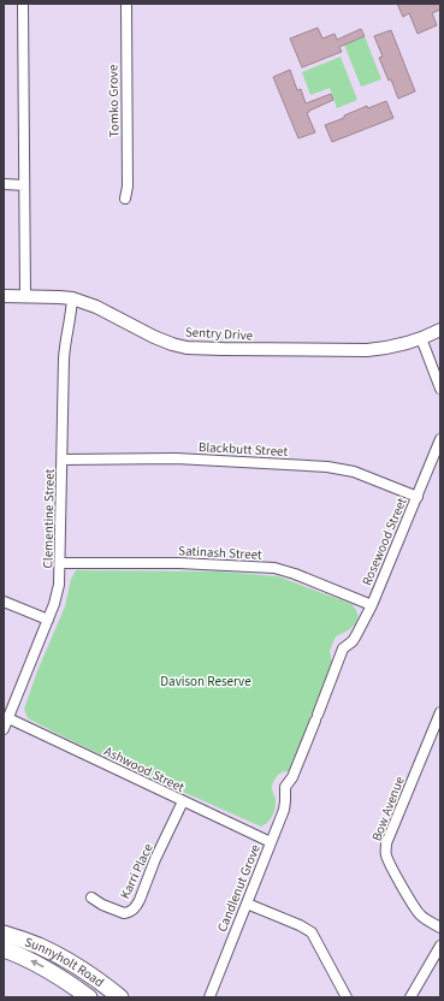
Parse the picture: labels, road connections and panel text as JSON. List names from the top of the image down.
{
  "streets": {
    "main road": ["Sunnyholt Road"],
    "street": [
      "Tomko Grove",
      "Sentry Drive",
      "Blackbutt Street",
      "Clementine Street",
      "Rosewood Street",
      "Satinash Street",
      "Ashwood Street",
      "Bow Avenue",
      "Karri Place",
      "Candlenut Grove"
    ]
  },
  "crossings": [
    ["Sentry Drive", "Clementine Street"],
    ["Blackbutt Street", "Clementine Street"],
    ["Blackbutt Street", "Rosewood Street"],
    ["Clementine Street", "Satinash Street"],
    ["Clementine Street", "Ashwood Street"],
    ["Rosewood Street", "Satinash Street"],
    ["Rosewood Street", "Candlenut Grove"],
    ["Ashwood Street", "Karri Place"],
    ["Ashwood Street", "Candlenut Grove"]
  ],
  "parks": ["Davison Reserve"]
}
